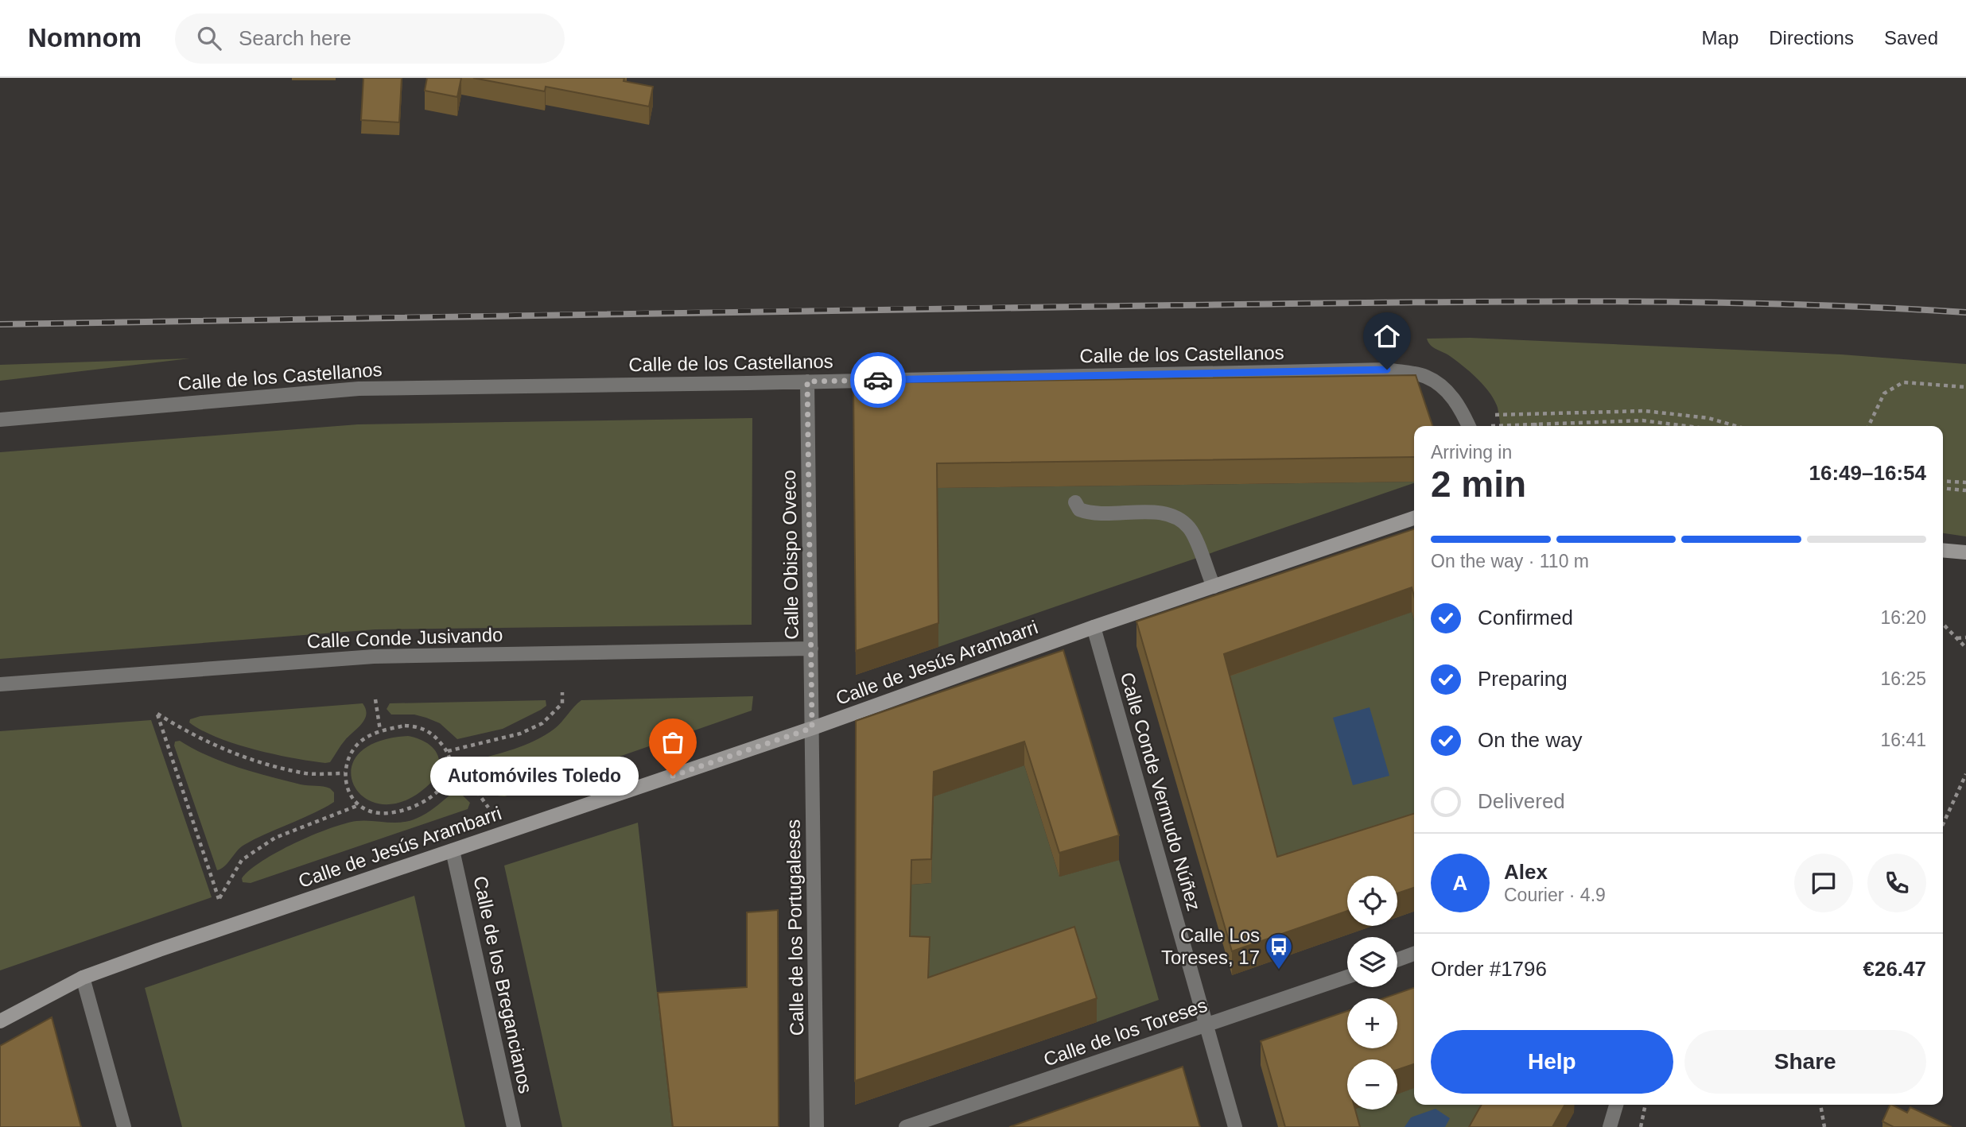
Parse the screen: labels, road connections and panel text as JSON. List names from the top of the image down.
{
  "streets": {
    "main road": ["Calle de Jesús Arambarri"],
    "street": [
      "Calle de los Castellanos",
      "Calle Obispo Oveco",
      "Calle Conde Jusivando",
      "Calle Conde Vermudo Núñez",
      "Calle de los Portugaleses",
      "Calle de los Bregancianos",
      "Calle de los Toreses"
    ]
  },
  "crossings": [
    ["Calle de los Castellanos", "Calle Obispo Oveco"],
    ["Calle Obispo Oveco", "Calle Conde Jusivando"],
    ["Calle Obispo Oveco", "Calle de Jesús Arambarri"],
    ["Calle Obispo Oveco", "Calle de los Portugaleses"],
    ["Calle de Jesús Arambarri", "Calle Conde Vermudo Núñez"],
    ["Calle de Jesús Arambarri", "Calle de los Portugaleses"],
    ["Calle de Jesús Arambarri", "Calle de los Bregancianos"],
    ["Calle Conde Vermudo Núñez", "Calle de los Toreses"]
  ],
  "places": {
    "other": ["Automóviles Toledo"],
    "bus stop": ["Calle Los Toreses, 17"]
  },
  "page": {
    "header": "Nomnom",
    "search": "Search here",
    "nav": ["Map", "Directions", "Saved"],
    "heading": ["2 min", "Arriving in", "16:49–16:54"],
    "panel": [
      "Alex",
      "Courier · 4.9",
      "Order #1796",
      "€26.47"
    ],
    "bar": "On the way · 110 m",
    "list": [
      ["Confirmed", "16:20"],
      ["Preparing", "16:25"],
      ["On the way", "16:41"],
      "Delivered"
    ],
    "bubble": "Automóviles Toledo",
    "round": "A",
    "map_buttons": ["+", "−"],
    "buttons": ["Help", "Share"]
  }
}
